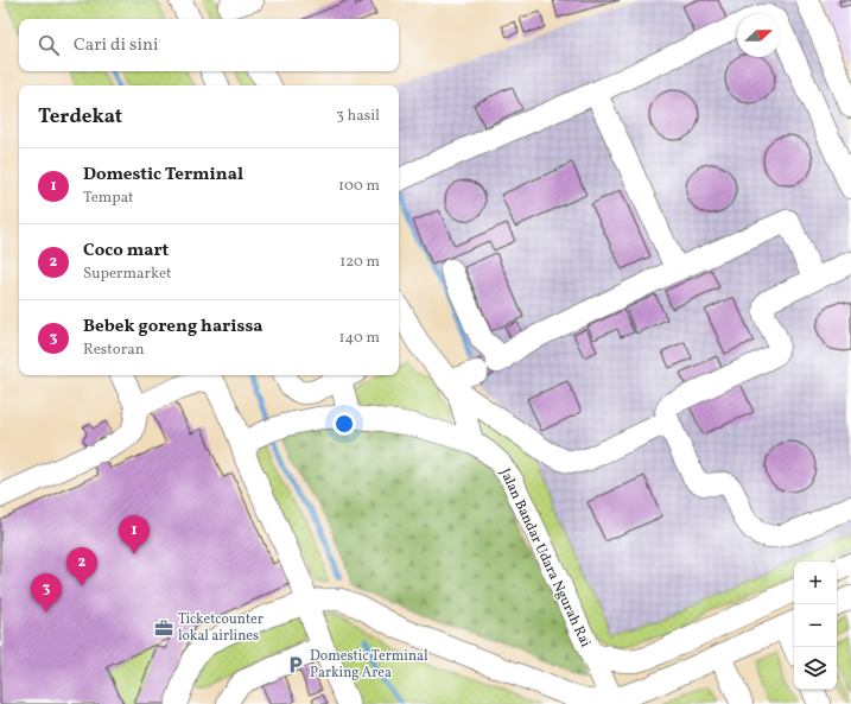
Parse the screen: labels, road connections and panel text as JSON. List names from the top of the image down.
{
  "streets": {
    "street": ["Jalan Bandar Udara Ngurah Rai"]
  },
  "places": {
    "office": ["Ticketcounter lokal airlines"],
    "parking": ["Domestic Terminal Parking Area"]
  },
  "north": "right",
  "page": {
    "search": "Cari di sini",
    "heading": ["Terdekat", "3 hasil"],
    "list": [
      {
        "mark": "1",
        "name": "Domestic Terminal",
        "note": "Tempat",
        "value": "100 m"
      },
      {
        "mark": "2",
        "name": "Coco mart",
        "note": "Supermarket",
        "value": "120 m"
      },
      {
        "mark": "3",
        "name": "Bebek goreng harissa",
        "note": "Restoran",
        "value": "140 m"
      }
    ],
    "pins": ["1", "2", "3"],
    "map_buttons": ["+", "−"]
  }
}
